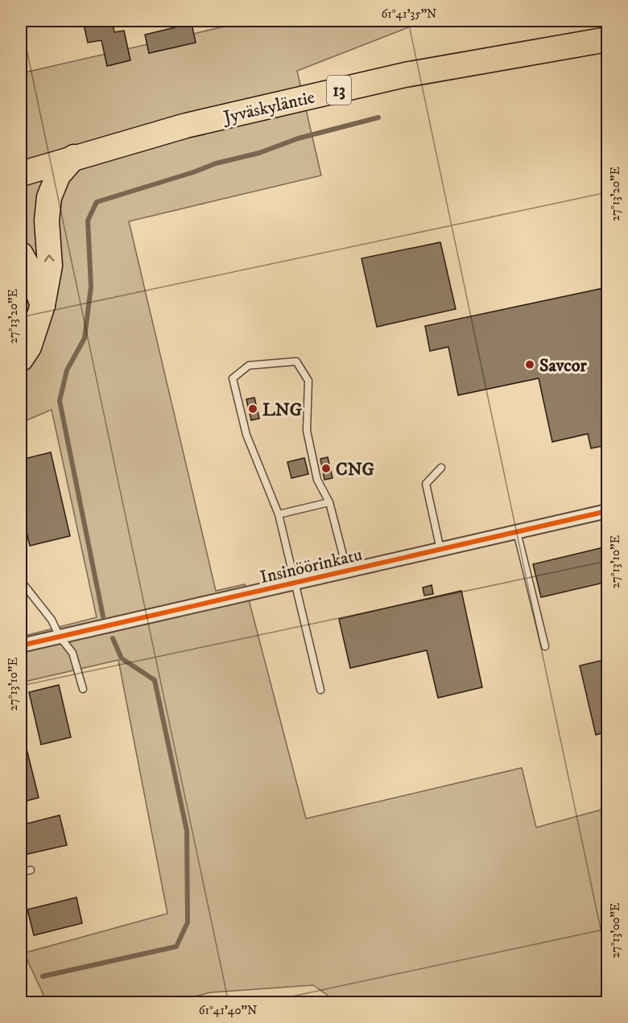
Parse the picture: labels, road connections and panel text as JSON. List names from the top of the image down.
{
  "streets": {
    "highway": ["13", "Jyväskyläntie"],
    "street": ["Insinöörinkatu"]
  },
  "places": ["Savcor", "LNG", "CNG"],
  "coordinates": [
    "61°41'35\"N",
    "27°13'20\"E",
    "27°13'10\"E",
    "27°13'00\"E",
    "61°41'40\"N"
  ]
}
